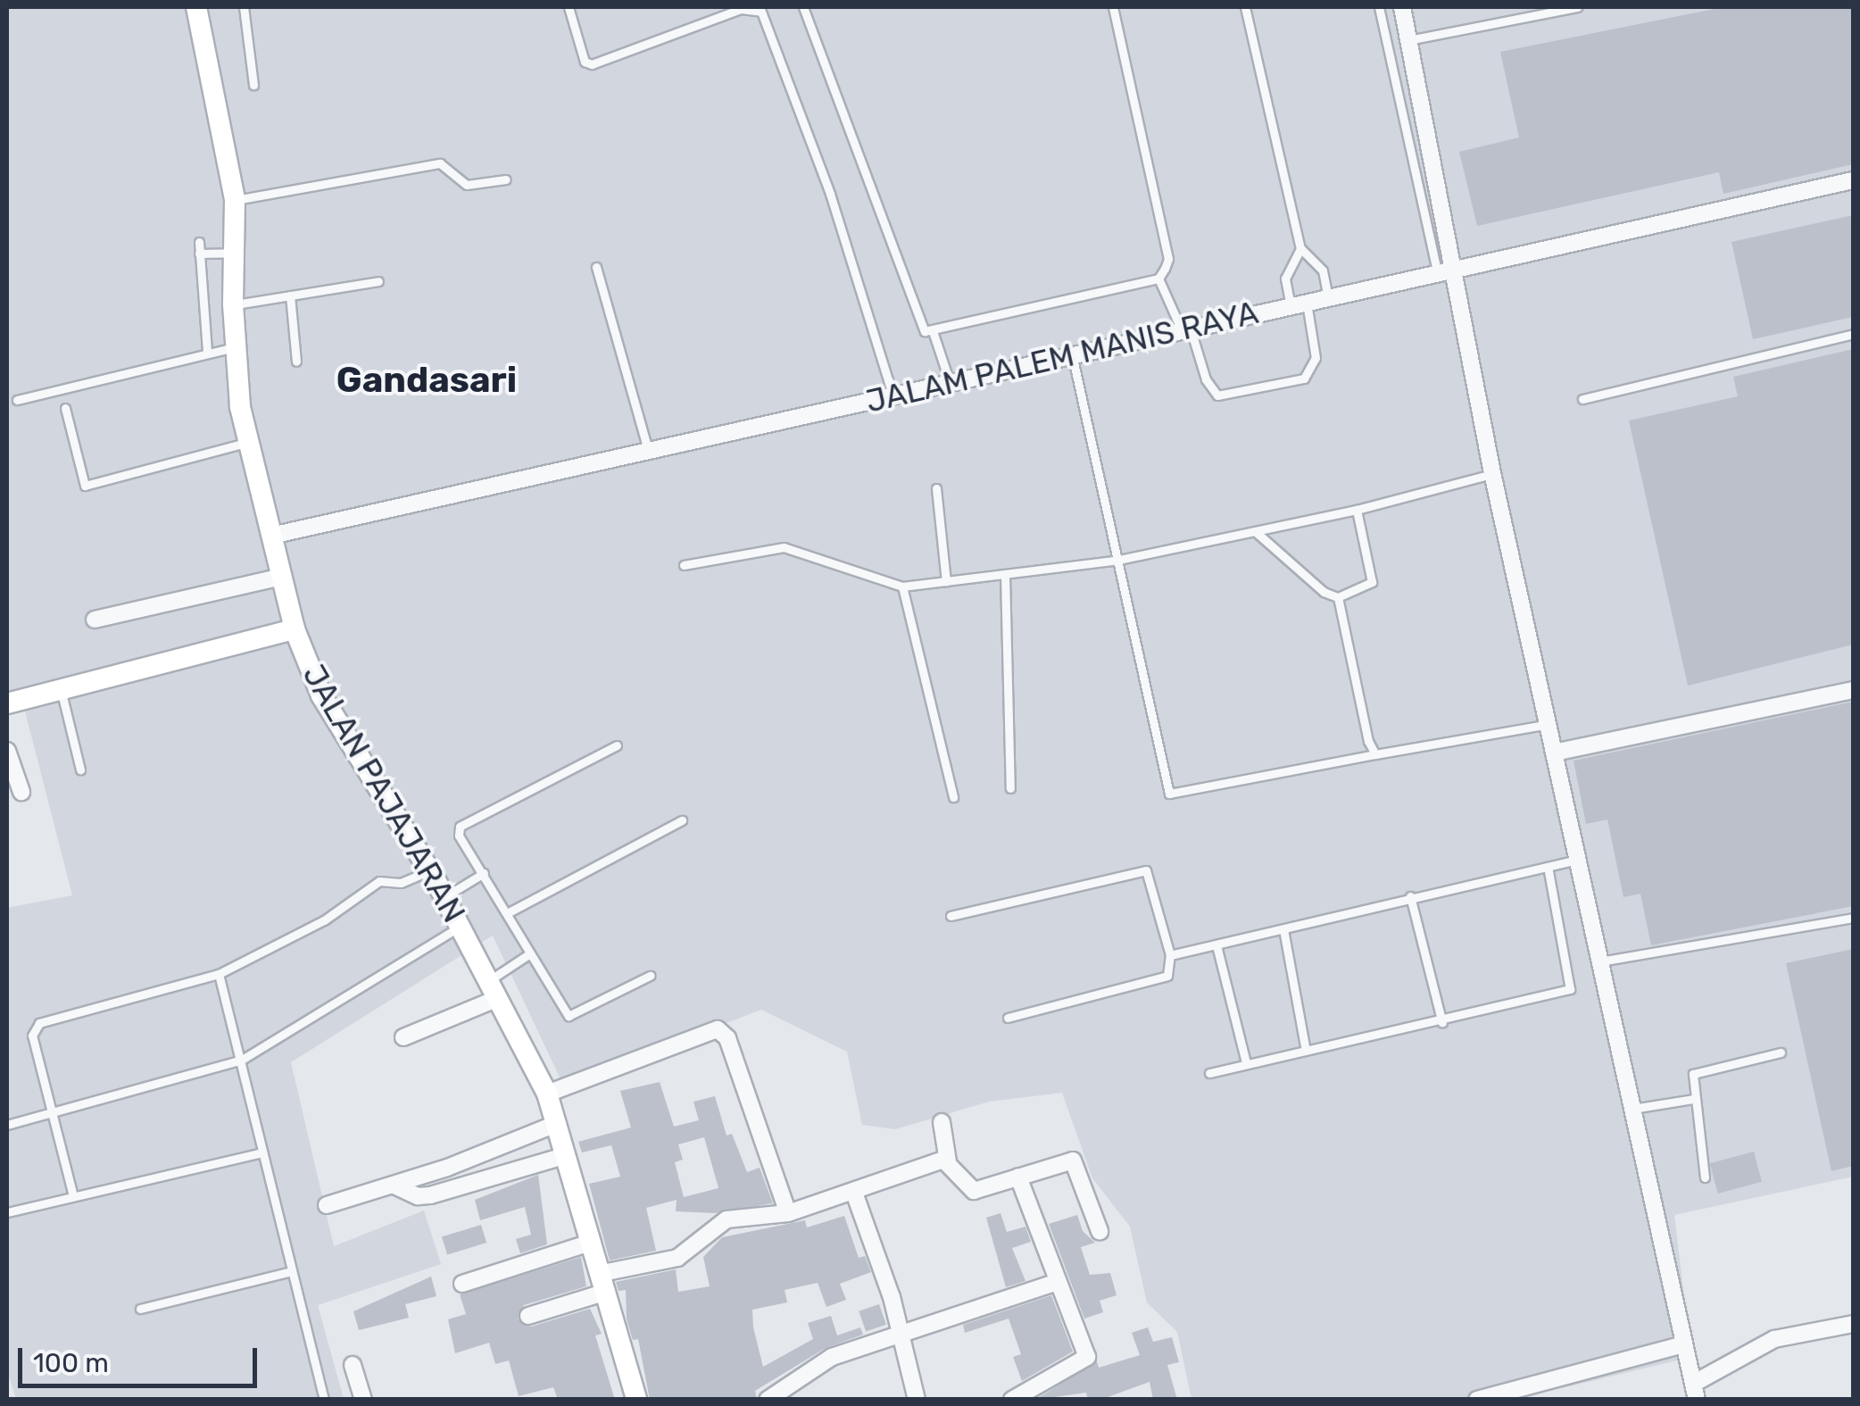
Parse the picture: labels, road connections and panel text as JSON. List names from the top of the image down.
{
  "streets": {
    "main road": ["JALAN PAJAJARAN"],
    "street": ["JALAM PALEM MANIS RAYA"]
  },
  "crossings": [
    ["JALAM PALEM MANIS RAYA", "JALAN PAJAJARAN"]
  ],
  "districts": ["Gandasari"],
  "scale_bar": "100 m"
}
